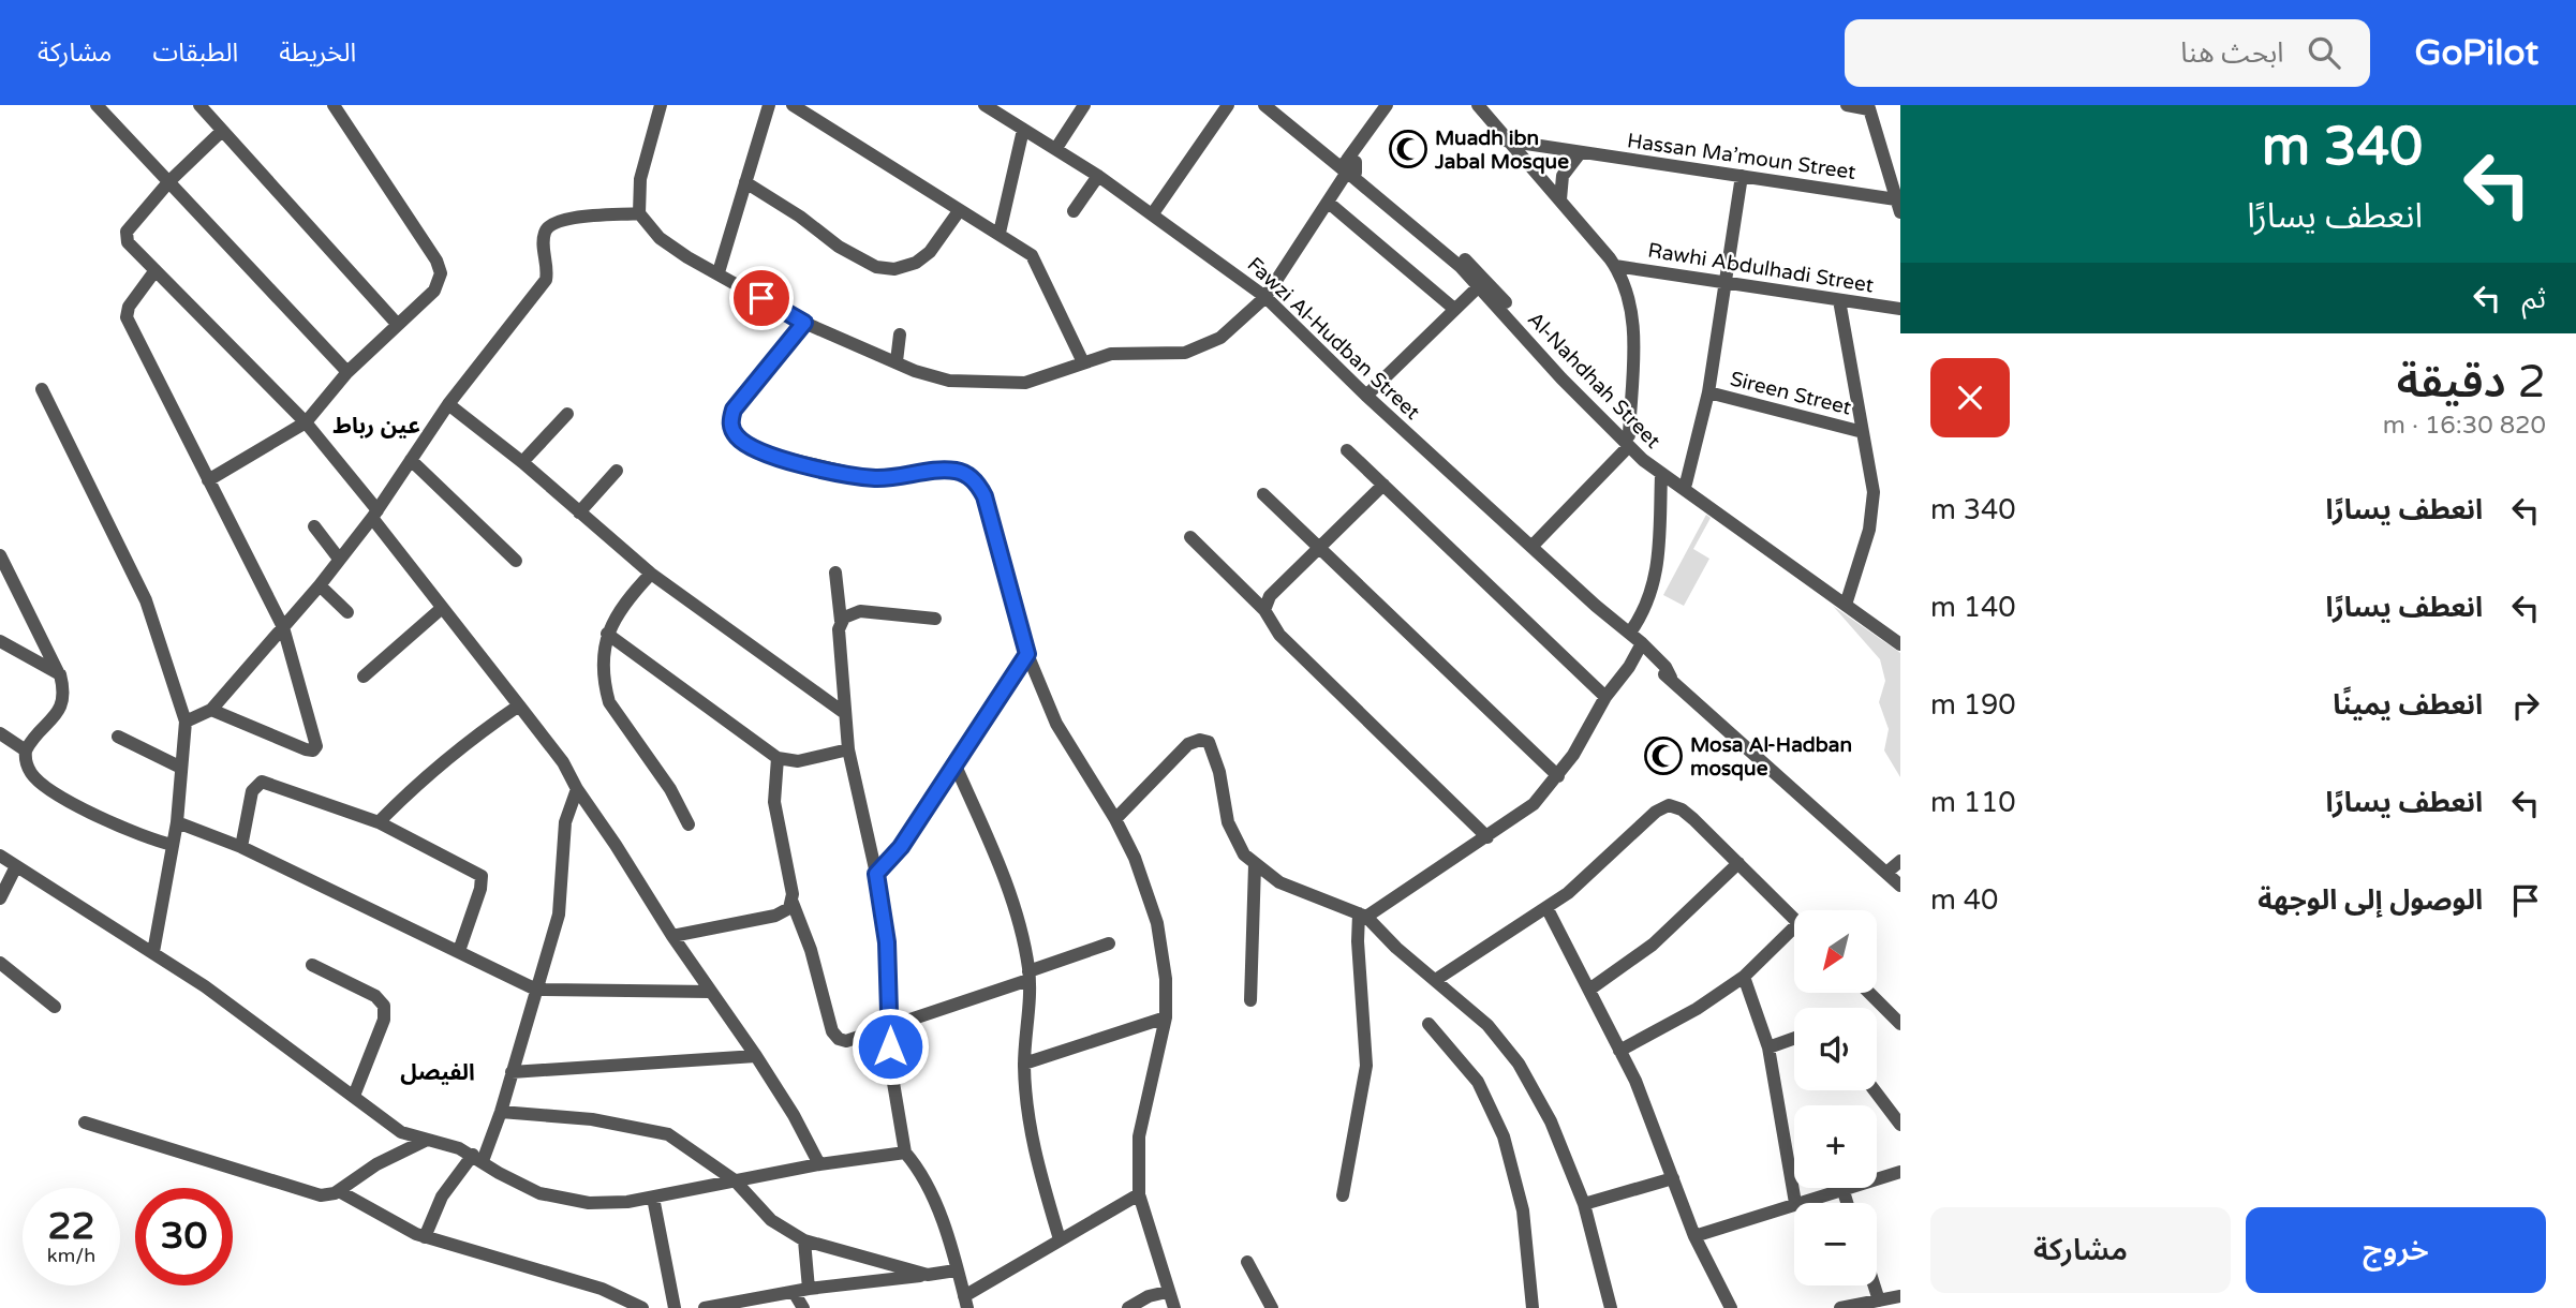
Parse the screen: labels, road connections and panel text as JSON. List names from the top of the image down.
{
  "streets": {
    "street": [
      "Hassan Ma’moun Street",
      "Rawhi Abdulhadi Street",
      "Fawzi Al-Hudban Street",
      "Al-Nahdhah Street",
      "Sireen Street"
    ]
  },
  "districts": ["عين رباط", "الفيصل"],
  "places": {
    "mosque": ["Muadh ibn Jabal Mosque", "Mosa Al-Hadban mosque"]
  },
  "north": "bottom left",
  "page": {
    "header": "GoPilot",
    "search": "ابحث هنا",
    "nav": ["الخريطة", "الطبقات", "مشاركة"],
    "turn": ["340 m", "انعطف يسارًا"],
    "then": "ثم",
    "heading": ["2 دقيقة", "820 m · 16:30"],
    "list": [
      {
        "name": "انعطف يسارًا",
        "value": "340 m"
      },
      {
        "name": "انعطف يسارًا",
        "value": "140 m"
      },
      {
        "name": "انعطف يمينًا",
        "value": "190 m"
      },
      {
        "name": "انعطف يسارًا",
        "value": "110 m"
      },
      {
        "name": "الوصول إلى الوجهة",
        "value": "40 m"
      }
    ],
    "map_buttons": ["+", "−"],
    "speed": "22 km/h",
    "limit": "30",
    "buttons": ["خروج", "مشاركة"]
  }
}
